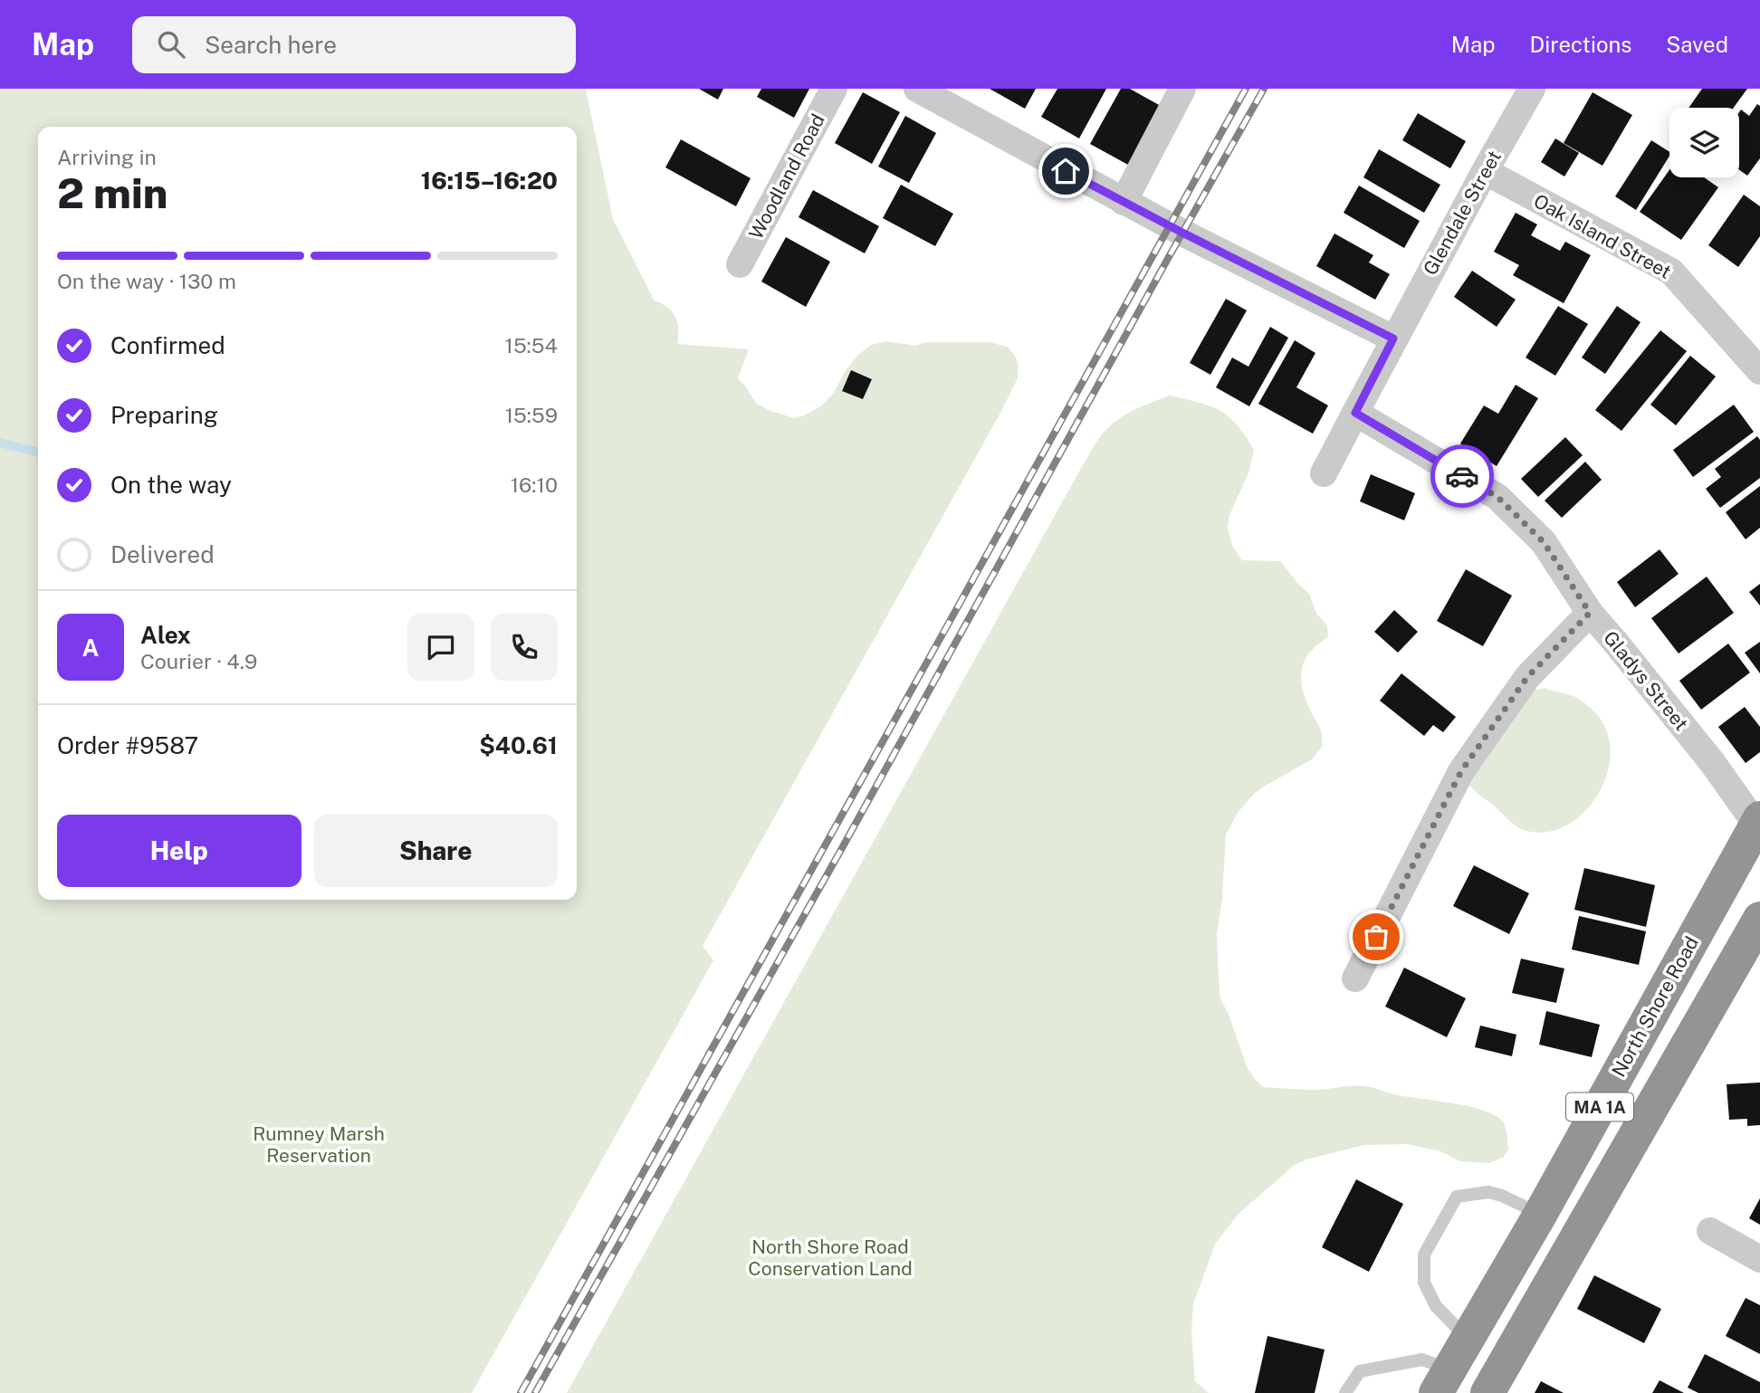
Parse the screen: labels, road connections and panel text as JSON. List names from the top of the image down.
{
  "streets": {
    "highway": ["North Shore Road", "MA 1A"],
    "street": [
      "Woodland Road",
      "Glendale Street",
      "Oak Island Street",
      "Gladys Street"
    ]
  },
  "crossings": [
    ["Glendale Street", "Oak Island Street"],
    ["Gladys Street", "North Shore Road"]
  ],
  "parks": ["Rumney Marsh Reservation", "North Shore Road Conservation Land"],
  "page": {
    "header": "Map",
    "search": "Search here",
    "nav": ["Map", "Directions", "Saved"],
    "heading": ["2 min", "Arriving in", "16:15–16:20"],
    "panel": [
      "Alex",
      "Courier · 4.9",
      "Order #9587",
      "$40.61"
    ],
    "bar": "On the way · 130 m",
    "list": [
      ["Confirmed", "15:54"],
      ["Preparing", "15:59"],
      ["On the way", "16:10"],
      "Delivered"
    ],
    "round": "A",
    "buttons": ["Help", "Share"]
  }
}
